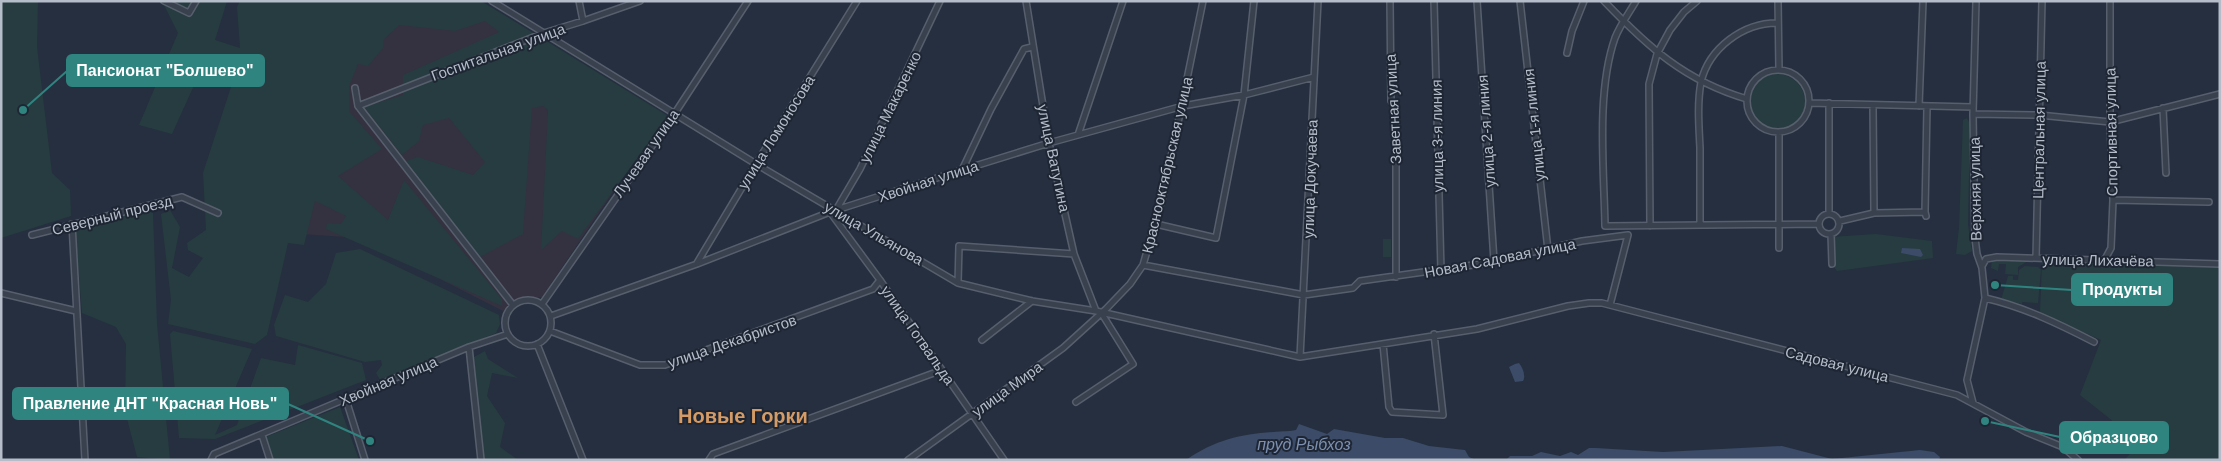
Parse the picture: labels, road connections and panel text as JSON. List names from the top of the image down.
{
  "streets": {
    "street": [
      "Госпитальная улица",
      "улица Макаренко",
      "Заветная улица",
      "улица 1-я линия",
      "Центральная улица",
      "улица 2-я линия",
      "улица Ломоносова",
      "Спортивная улица",
      "улица 3-я линия",
      "Лучевая улица",
      "улица Ватутина",
      "Краснооктябрьская улица",
      "улица Докучаева",
      "Хвойная улица",
      "Верхняя улица",
      "Северный проезд",
      "улица Ульянова",
      "Новая Садовая улица",
      "улица Лихачёва",
      "улица Готвальда",
      "улица Декабристов",
      "Садовая улица",
      "улица Мира"
    ]
  },
  "crossings": [
    ["Госпитальная улица", "улица Ульянова"],
    ["улица Макаренко", "Хвойная улица"],
    ["улица Макаренко", "улица Ульянова"],
    ["улица Макаренко", "улица Готвальда"],
    ["Заветная улица", "Новая Садовая улица"],
    ["улица 1-я линия", "Новая Садовая улица"],
    ["Центральная улица", "улица Лихачёва"],
    ["улица 2-я линия", "Новая Садовая улица"],
    ["улица Ломоносова", "Хвойная улица"],
    ["улица Ломоносова", "улица Ульянова"],
    ["Спортивная улица", "улица Лихачёва"],
    ["улица 3-я линия", "Новая Садовая улица"],
    ["Лучевая улица", "Хвойная улица"],
    ["Лучевая улица", "улица Ульянова"],
    ["Лучевая улица", "улица Декабристов"],
    ["улица Ватутина", "Краснооктябрьская улица"],
    ["улица Ватутина", "Хвойная улица"],
    ["улица Ватутина", "улица Ульянова"],
    ["улица Ватутина", "улица Мира"],
    ["Краснооктябрьская улица", "Хвойная улица"],
    ["Краснооктябрьская улица", "улица Ульянова"],
    ["Краснооктябрьская улица", "улица Мира"],
    ["улица Докучаева", "Хвойная улица"],
    ["улица Докучаева", "улица Ульянова"],
    ["улица Докучаева", "Новая Садовая улица"],
    ["Хвойная улица", "улица Ульянова"],
    ["Хвойная улица", "улица Готвальда"],
    ["Хвойная улица", "улица Декабристов"],
    ["Верхняя улица", "улица Лихачёва"],
    ["Верхняя улица", "Садовая улица"],
    ["улица Ульянова", "улица Готвальда"],
    ["улица Ульянова", "улица Мира"],
    ["Новая Садовая улица", "Садовая улица"],
    ["улица Готвальда", "улица Декабристов"],
    ["улица Готвальда", "улица Мира"]
  ],
  "districts": ["Новые Горки"],
  "water": ["пруд Рыбхоз"],
  "places": [
    "Пансионат \"Болшево\"",
    "Продукты",
    "Образцово",
    "Правление ДНТ \"Красная Новь\""
  ]
}
